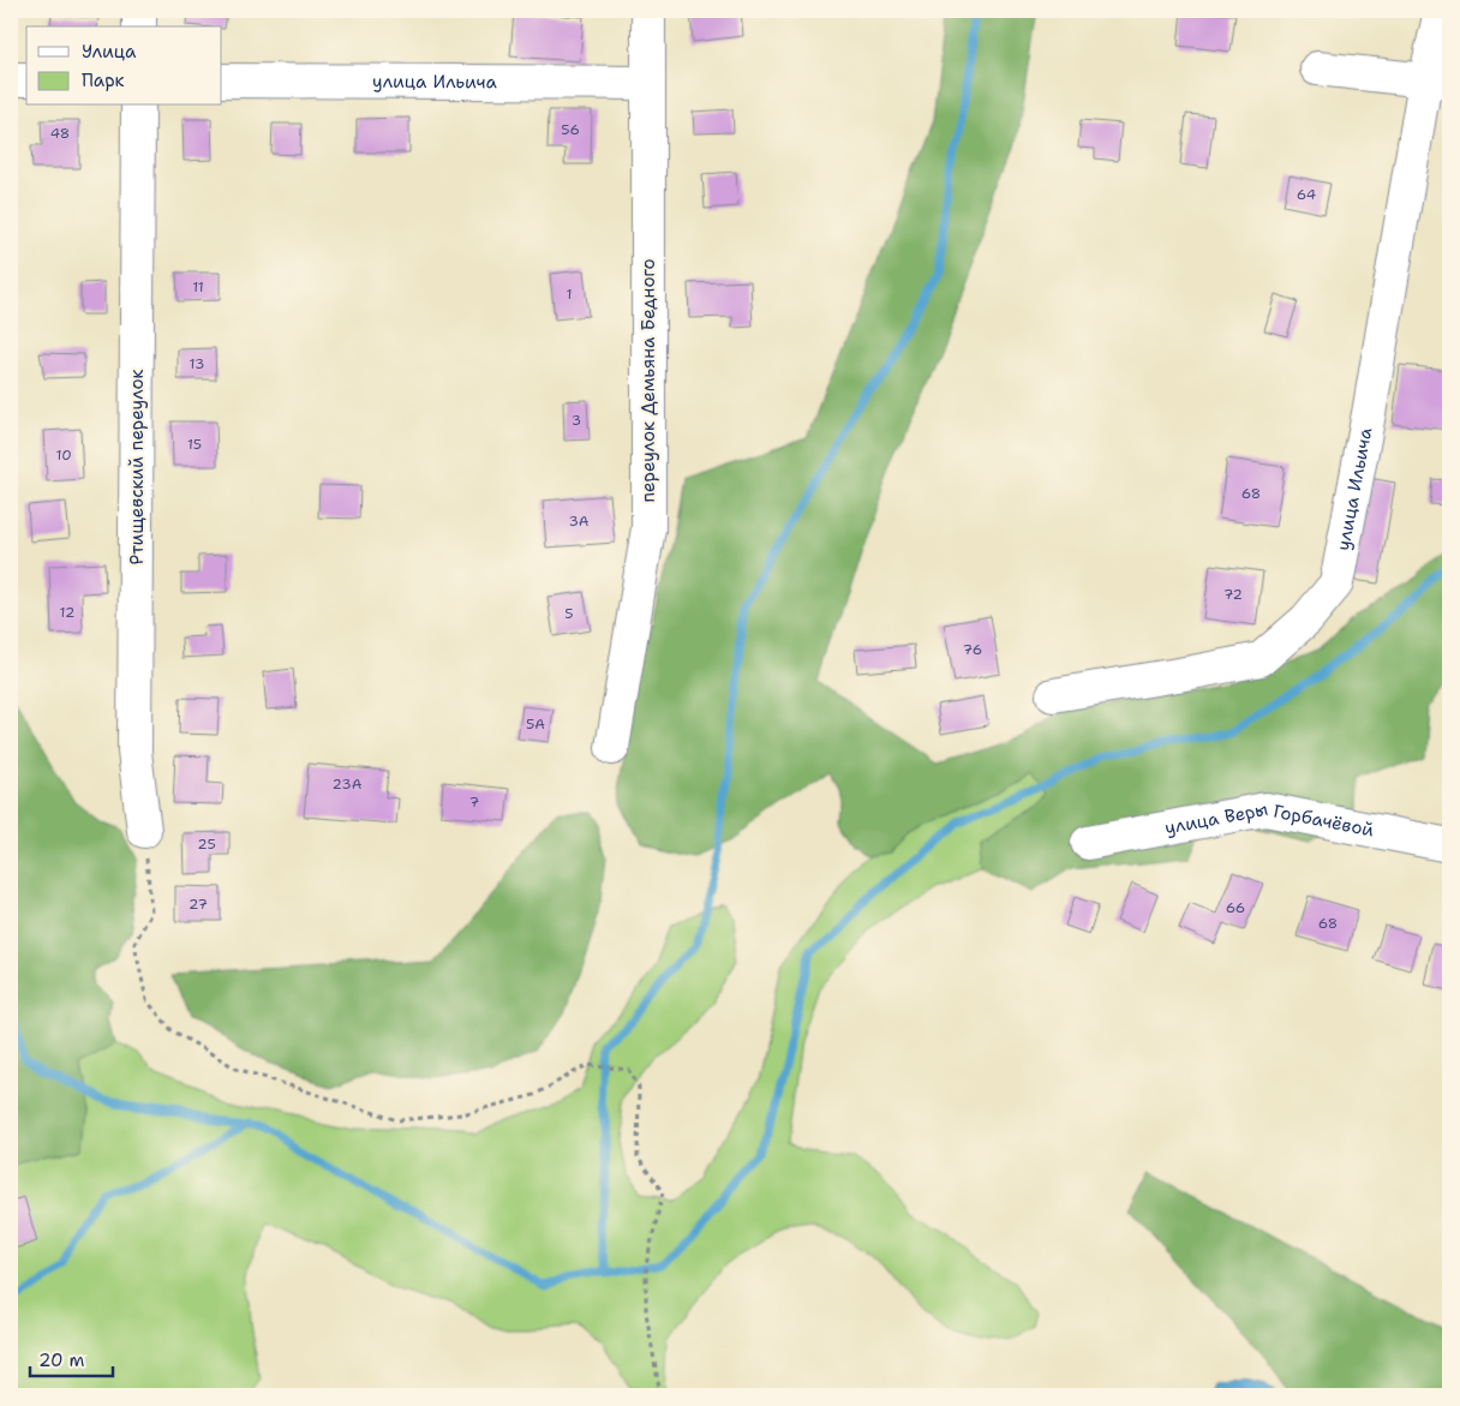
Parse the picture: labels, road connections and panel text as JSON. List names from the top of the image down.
{
  "streets": {
    "street": [
      "улица Ильича",
      "переулок Демьяна Бедного",
      "Ртищевский переулок",
      "улица Веры Горбачёвой"
    ]
  },
  "crossings": [
    ["улица Ильича", "переулок Демьяна Бедного"]
  ],
  "house_numbers": [
    "56",
    "48",
    "64",
    "11",
    "1",
    "13",
    "3",
    "15",
    "10",
    "68",
    "3А",
    "72",
    "12",
    "5",
    "76",
    "5А",
    "23А",
    "7",
    "25",
    "27",
    "66",
    "68"
  ],
  "legend": ["Улица", "Парк"],
  "scale_bar": "20 m"
}
